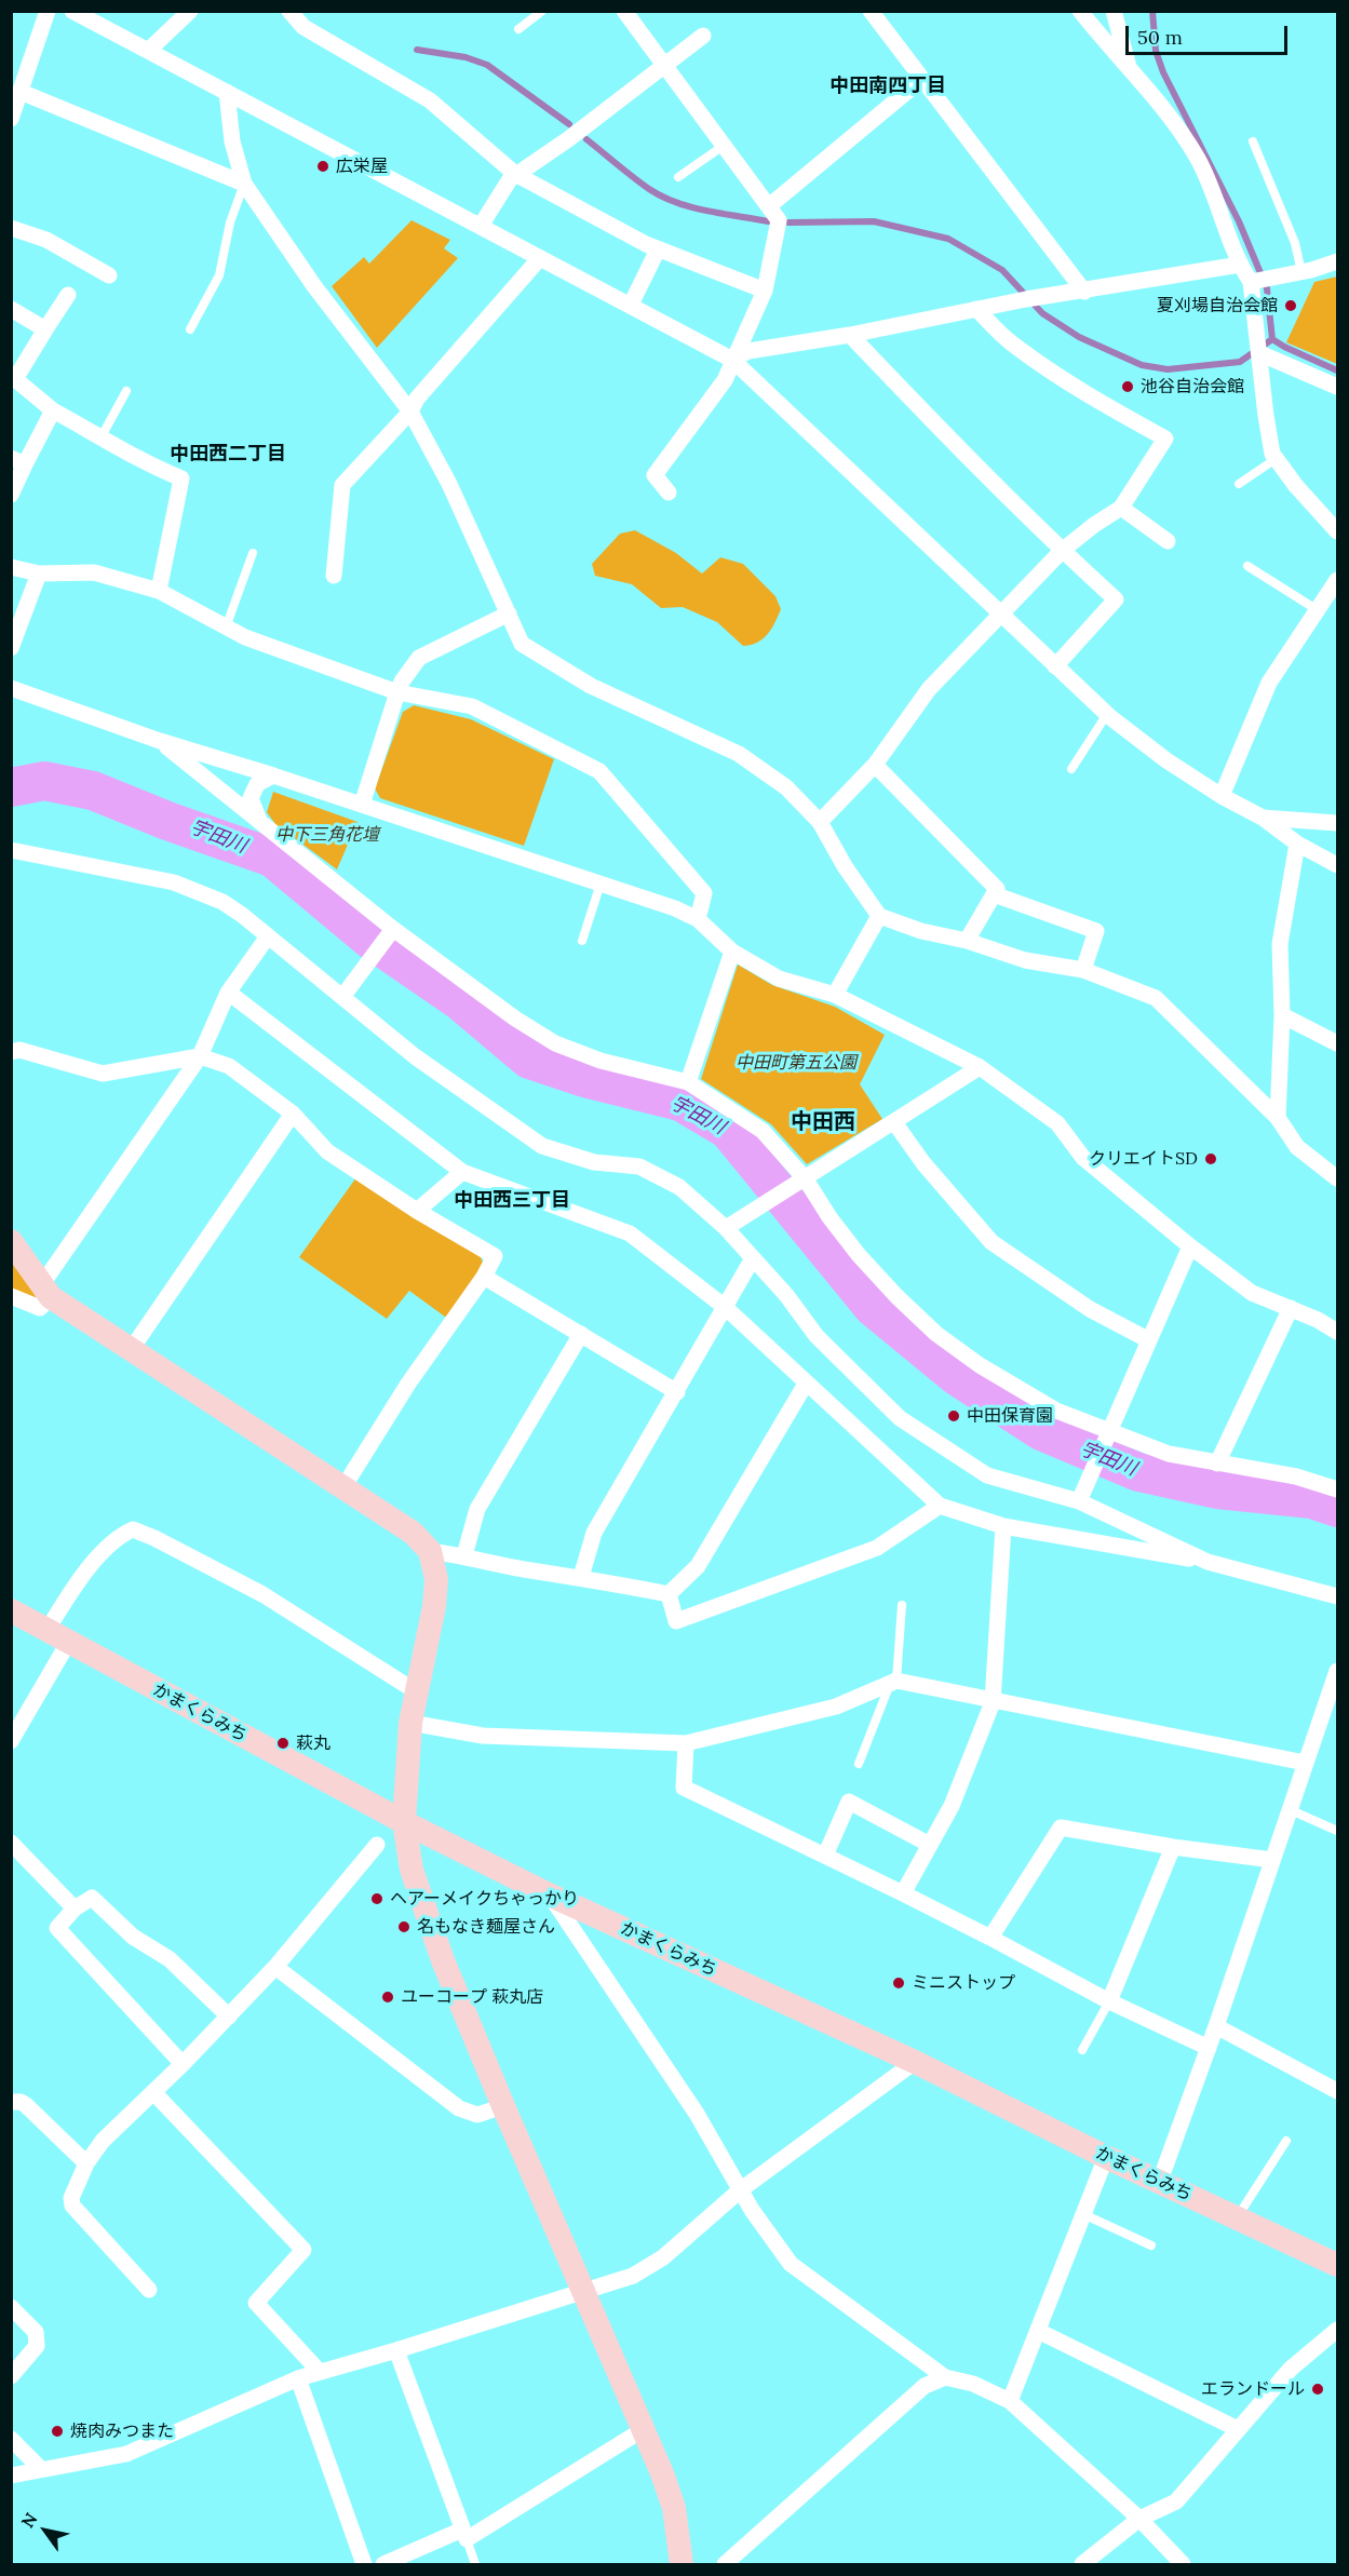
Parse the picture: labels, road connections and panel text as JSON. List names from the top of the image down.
{
  "streets": {
    "street": ["かまくらみち"]
  },
  "districts": [
    "中田南四丁目",
    "中田西二丁目",
    "中田西",
    "中田西三丁目"
  ],
  "water": ["宇田川"],
  "parks": ["中下三角花壇", "中田町第五公園"],
  "places": [
    "広栄屋",
    "夏刈場自治会館",
    "池谷自治会館",
    "クリエイトSD",
    "中田保育園",
    "萩丸",
    "ヘアーメイクちゃっかり",
    "名もなき麺屋さん",
    "ミニストップ",
    "ユーコープ 萩丸店",
    "エランドール",
    "焼肉みつまた"
  ],
  "scale_bar": "50 m",
  "north": "top left"
}
